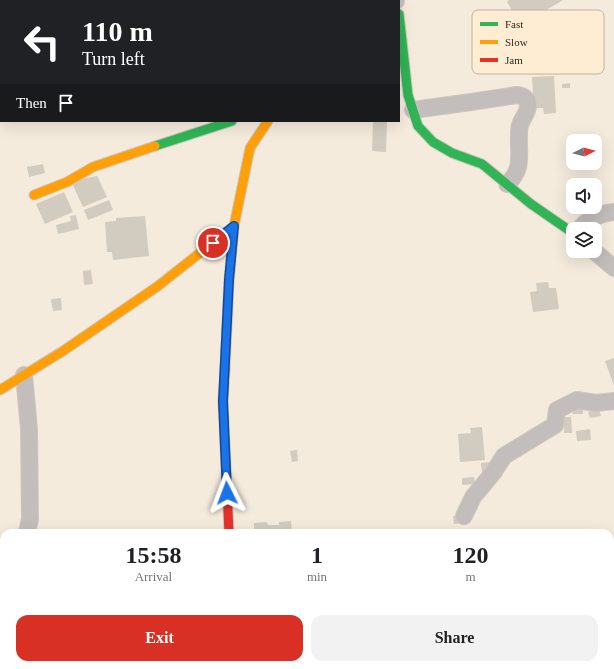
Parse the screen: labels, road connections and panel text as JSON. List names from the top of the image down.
{
  "legend": ["Fast", "Slow", "Jam"],
  "north": "right",
  "page": {
    "turn": ["110 m", "Turn left"],
    "then": "Then",
    "eta": [
      "15:58",
      "Arrival",
      "1",
      "min",
      "120",
      "m"
    ],
    "buttons": ["Exit", "Share"]
  }
}
